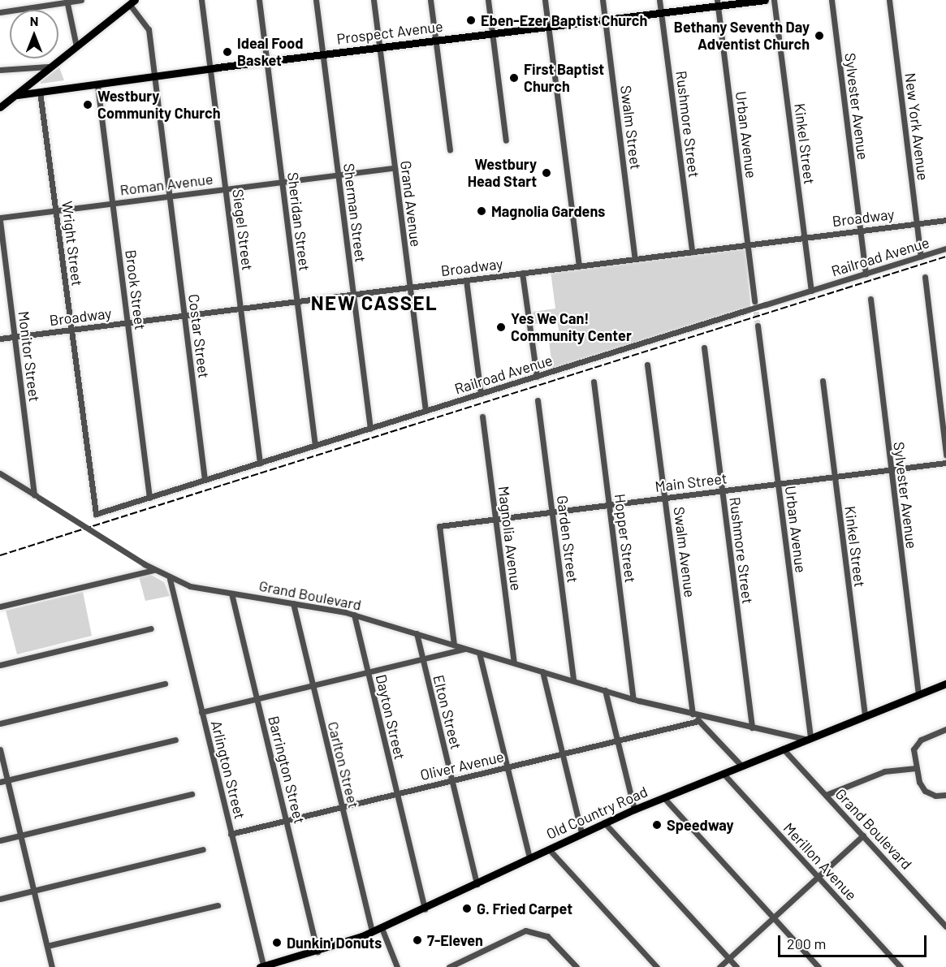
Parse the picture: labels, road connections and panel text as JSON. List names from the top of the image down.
{
  "streets": {
    "main road": ["Prospect Avenue", "Old Country Road"],
    "street": [
      "Sylvester Avenue",
      "Rushmore Street",
      "New York Avenue",
      "Swalm Street",
      "Urban Avenue",
      "Kinkel Street",
      "Roman Avenue",
      "Grand Avenue",
      "Sherman Street",
      "Broadway",
      "Sheridan Street",
      "Siegel Street",
      "Wright Street",
      "Railroad Avenue",
      "Brook Street",
      "Costar Street",
      "Monitor Street",
      "Main Street",
      "Magnolia Avenue",
      "Hopper Street",
      "Garden Street",
      "Swalm Avenue",
      "Grand Boulevard",
      "Elton Street",
      "Dayton Street",
      "Carlton Street",
      "Oliver Avenue",
      "Arlington Street",
      "Barrington Street",
      "Merillon Avenue"
    ]
  },
  "crossings": [
    ["Prospect Avenue", "Rushmore Street"],
    ["Prospect Avenue", "Swalm Street"],
    ["Prospect Avenue", "Urban Avenue"],
    ["Prospect Avenue", "Grand Avenue"],
    ["Prospect Avenue", "Sherman Street"],
    ["Prospect Avenue", "Sheridan Street"],
    ["Prospect Avenue", "Siegel Street"],
    ["Prospect Avenue", "Wright Street"],
    ["Prospect Avenue", "Brook Street"],
    ["Prospect Avenue", "Costar Street"],
    ["Sylvester Avenue", "Broadway"],
    ["Sylvester Avenue", "Railroad Avenue"],
    ["Sylvester Avenue", "Main Street"],
    ["Sylvester Avenue", "Old Country Road"],
    ["Rushmore Street", "Broadway"],
    ["Rushmore Street", "Main Street"],
    ["Rushmore Street", "Grand Boulevard"],
    ["New York Avenue", "Broadway"],
    ["New York Avenue", "Railroad Avenue"],
    ["Swalm Street", "Broadway"],
    ["Urban Avenue", "Broadway"],
    ["Urban Avenue", "Main Street"],
    ["Urban Avenue", "Grand Boulevard"],
    ["Urban Avenue", "Old Country Road"],
    ["Kinkel Street", "Broadway"],
    ["Kinkel Street", "Railroad Avenue"],
    ["Kinkel Street", "Main Street"],
    ["Kinkel Street", "Old Country Road"],
    ["Roman Avenue", "Grand Avenue"],
    ["Roman Avenue", "Sherman Street"],
    ["Roman Avenue", "Sheridan Street"],
    ["Roman Avenue", "Siegel Street"],
    ["Roman Avenue", "Wright Street"],
    ["Roman Avenue", "Brook Street"],
    ["Roman Avenue", "Costar Street"],
    ["Roman Avenue", "Monitor Street"],
    ["Grand Avenue", "Broadway"],
    ["Grand Avenue", "Railroad Avenue"],
    ["Sherman Street", "Broadway"],
    ["Sherman Street", "Railroad Avenue"],
    ["Broadway", "Sheridan Street"],
    ["Broadway", "Siegel Street"],
    ["Broadway", "Wright Street"],
    ["Broadway", "Brook Street"],
    ["Broadway", "Costar Street"],
    ["Broadway", "Monitor Street"],
    ["Sheridan Street", "Railroad Avenue"],
    ["Siegel Street", "Railroad Avenue"],
    ["Wright Street", "Railroad Avenue"],
    ["Railroad Avenue", "Brook Street"],
    ["Railroad Avenue", "Costar Street"],
    ["Monitor Street", "Grand Boulevard"],
    ["Main Street", "Magnolia Avenue"],
    ["Main Street", "Hopper Street"],
    ["Main Street", "Garden Street"],
    ["Main Street", "Swalm Avenue"],
    ["Main Street", "Grand Boulevard"],
    ["Magnolia Avenue", "Grand Boulevard"],
    ["Hopper Street", "Grand Boulevard"],
    ["Garden Street", "Grand Boulevard"],
    ["Swalm Avenue", "Grand Boulevard"],
    ["Grand Boulevard", "Elton Street"],
    ["Grand Boulevard", "Dayton Street"],
    ["Grand Boulevard", "Carlton Street"],
    ["Grand Boulevard", "Arlington Street"],
    ["Grand Boulevard", "Barrington Street"],
    ["Grand Boulevard", "Old Country Road"],
    ["Elton Street", "Oliver Avenue"],
    ["Elton Street", "Old Country Road"],
    ["Dayton Street", "Oliver Avenue"],
    ["Dayton Street", "Old Country Road"],
    ["Carlton Street", "Oliver Avenue"],
    ["Carlton Street", "Old Country Road"],
    ["Oliver Avenue", "Arlington Street"],
    ["Oliver Avenue", "Barrington Street"],
    ["Arlington Street", "Old Country Road"],
    ["Barrington Street", "Old Country Road"],
    ["Old Country Road", "Merillon Avenue"]
  ],
  "districts": ["NEW CASSEL"],
  "places": [
    "Eben-Ezer Baptist Church",
    "Bethany Seventh Day Adventist Church",
    "Ideal Food Basket",
    "First Baptist Church",
    "Westbury Community Church",
    "Westbury Head Start",
    "Magnolia Gardens",
    "Yes We Can! Community Center",
    "Speedway",
    "G. Fried Carpet",
    "7-Eleven",
    "Dunkin' Donuts"
  ],
  "scale_bar": "200 m",
  "north": "top"
}
